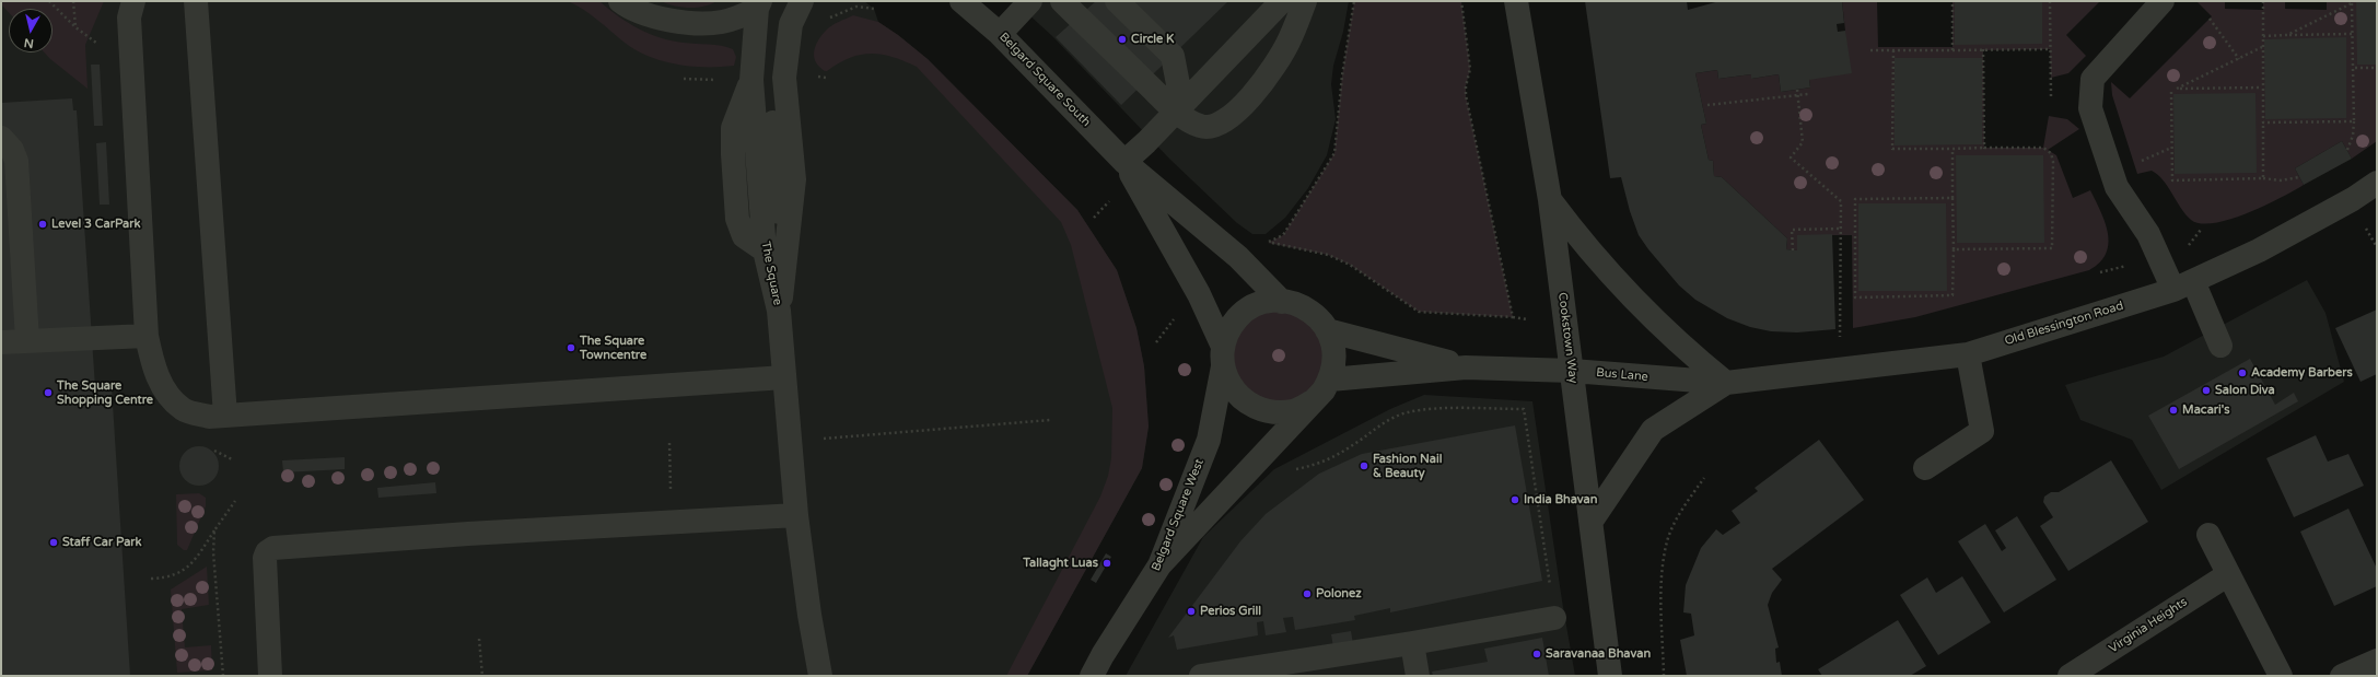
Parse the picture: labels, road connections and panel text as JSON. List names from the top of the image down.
{
  "streets": {
    "street": [
      "Belgard Square South",
      "The Square",
      "Old Blessington Road",
      "Cookstown Way",
      "Bus Lane",
      "Belgard Square West",
      "Virginia Heights"
    ]
  },
  "crossings": [
    ["Belgard Square South", "Bus Lane"],
    ["Belgard Square South", "Belgard Square West"],
    ["Old Blessington Road", "Bus Lane"],
    ["Cookstown Way", "Bus Lane"],
    ["Bus Lane", "Belgard Square West"]
  ],
  "places": [
    "Circle K",
    "Level 3 CarPark",
    "The Square Towncentre",
    "Academy Barbers",
    "Salon Diva",
    "The Square Shopping Centre",
    "Macari's",
    "Fashion Nail & Beauty",
    "India Bhavan",
    "Staff Car Park",
    "Tallaght Luas",
    "Polonez",
    "Perios Grill",
    "Saravanaa Bhavan"
  ],
  "north": "bottom"
}
